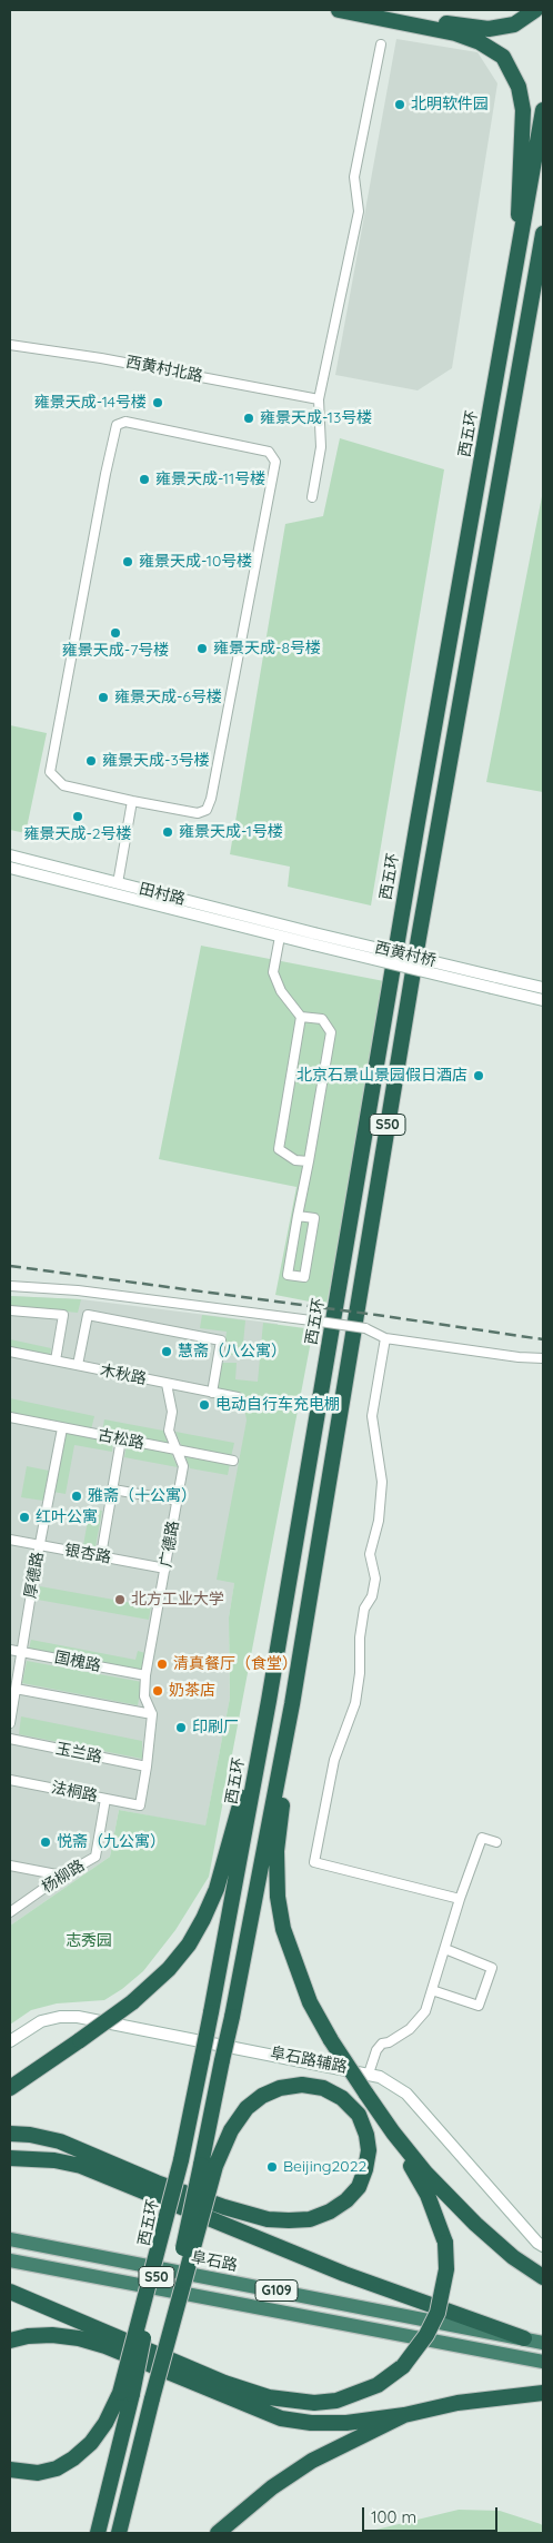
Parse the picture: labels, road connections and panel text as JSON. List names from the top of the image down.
{
  "streets": {
    "highway": [
      "西五环",
      "S50",
      "阜石路",
      "G109"
    ],
    "main road": ["田村路", "西黄村桥", "阜石路辅路"],
    "street": [
      "西黄村北路",
      "木秋路",
      "古松路",
      "广德路",
      "银杏路",
      "厚德路",
      "国槐路",
      "玉兰路",
      "法桐路",
      "杨柳路"
    ]
  },
  "crossings": [
    ["田村路", "西黄村桥"],
    ["木秋路", "广德路"],
    ["古松路", "广德路"],
    ["古松路", "厚德路"],
    ["广德路", "银杏路"],
    ["广德路", "国槐路"],
    ["广德路", "玉兰路"],
    ["广德路", "法桐路"],
    ["银杏路", "厚德路"],
    ["厚德路", "国槐路"],
    ["法桐路", "杨柳路"]
  ],
  "parks": ["志秀园"],
  "places": [
    "北明软件园",
    "雍景天成-14号楼",
    "雍景天成-13号楼",
    "雍景天成-11号楼",
    "雍景天成-10号楼",
    "雍景天成-7号楼",
    "雍景天成-8号楼",
    "雍景天成-6号楼",
    "雍景天成-3号楼",
    "雍景天成-2号楼",
    "雍景天成-1号楼",
    "北京石景山景园假日酒店",
    "慧斋（八公寓）",
    "电动自行车充电棚",
    "雅斋（十公寓）",
    "红叶公寓",
    "北方工业大学",
    "清真餐厅（食堂）",
    "奶茶店",
    "印刷厂",
    "悦斋（九公寓）",
    "Beijing2022"
  ],
  "scale_bar": "100 m"
}
